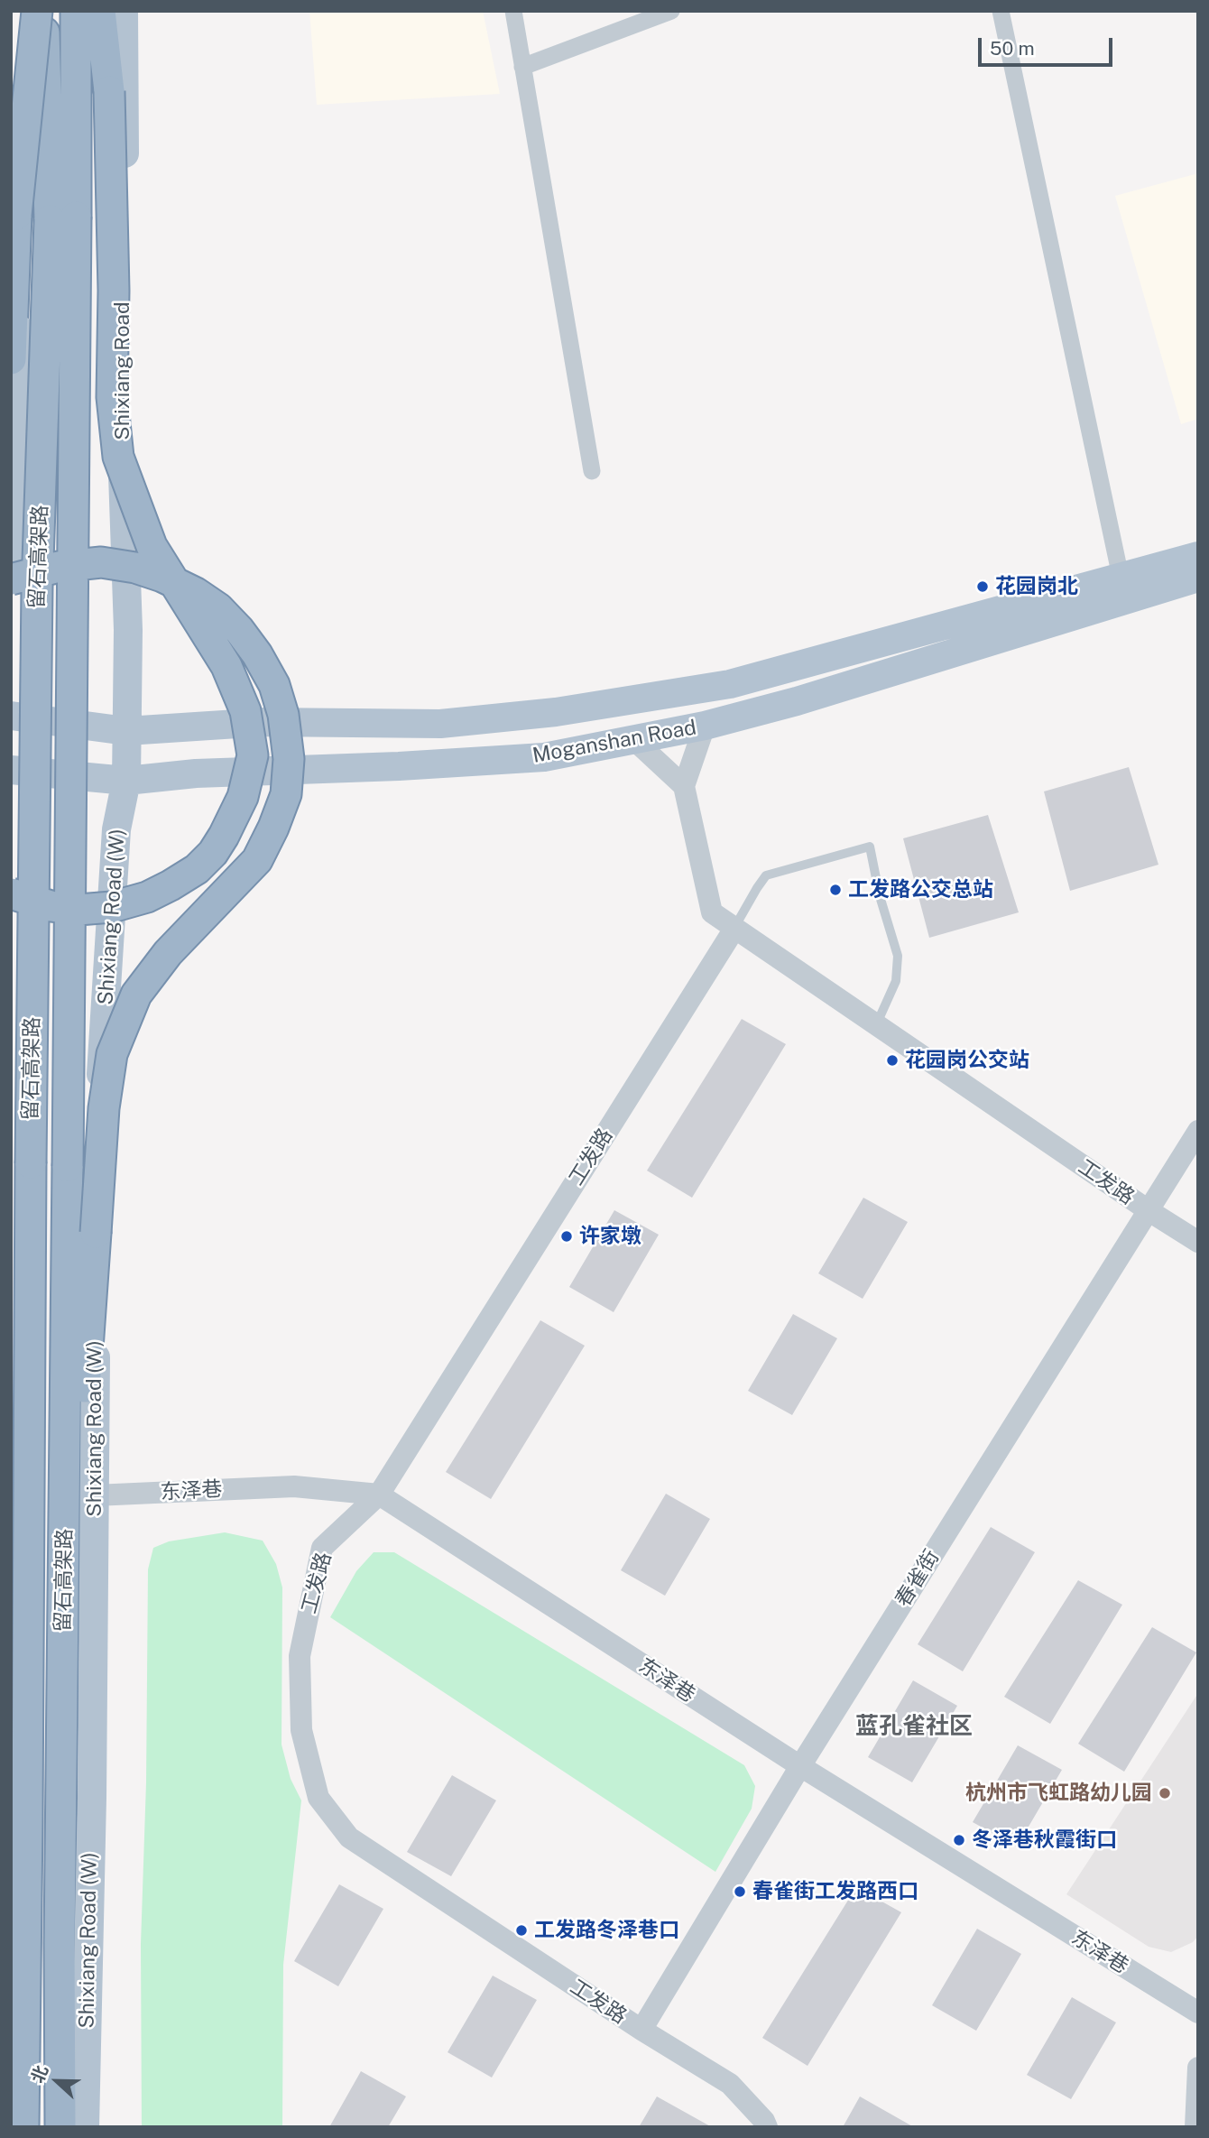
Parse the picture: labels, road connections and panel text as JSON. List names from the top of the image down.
{
  "streets": {
    "highway": ["留石高架路"],
    "main road": ["Shixiang Road", "Moganshan Road", "Shixiang Road (W)"],
    "street": ["工发路", "东泽巷", "春雀街"]
  },
  "crossings": [
    ["Shixiang Road", "Moganshan Road"],
    ["Shixiang Road", "Shixiang Road (W)"],
    ["Moganshan Road", "Shixiang Road (W)"],
    ["Shixiang Road (W)", "东泽巷"],
    ["工发路", "东泽巷"],
    ["工发路", "春雀街"],
    ["东泽巷", "春雀街"]
  ],
  "districts": ["蓝孔雀社区"],
  "places": [
    "花园岗北",
    "工发路公交总站",
    "花园岗公交站",
    "许家墩",
    "杭州市飞虹路幼儿园",
    "冬泽巷秋霞街口",
    "春雀街工发路西口",
    "工发路冬泽巷口"
  ],
  "scale_bar": "50 m",
  "north": "left"
}
